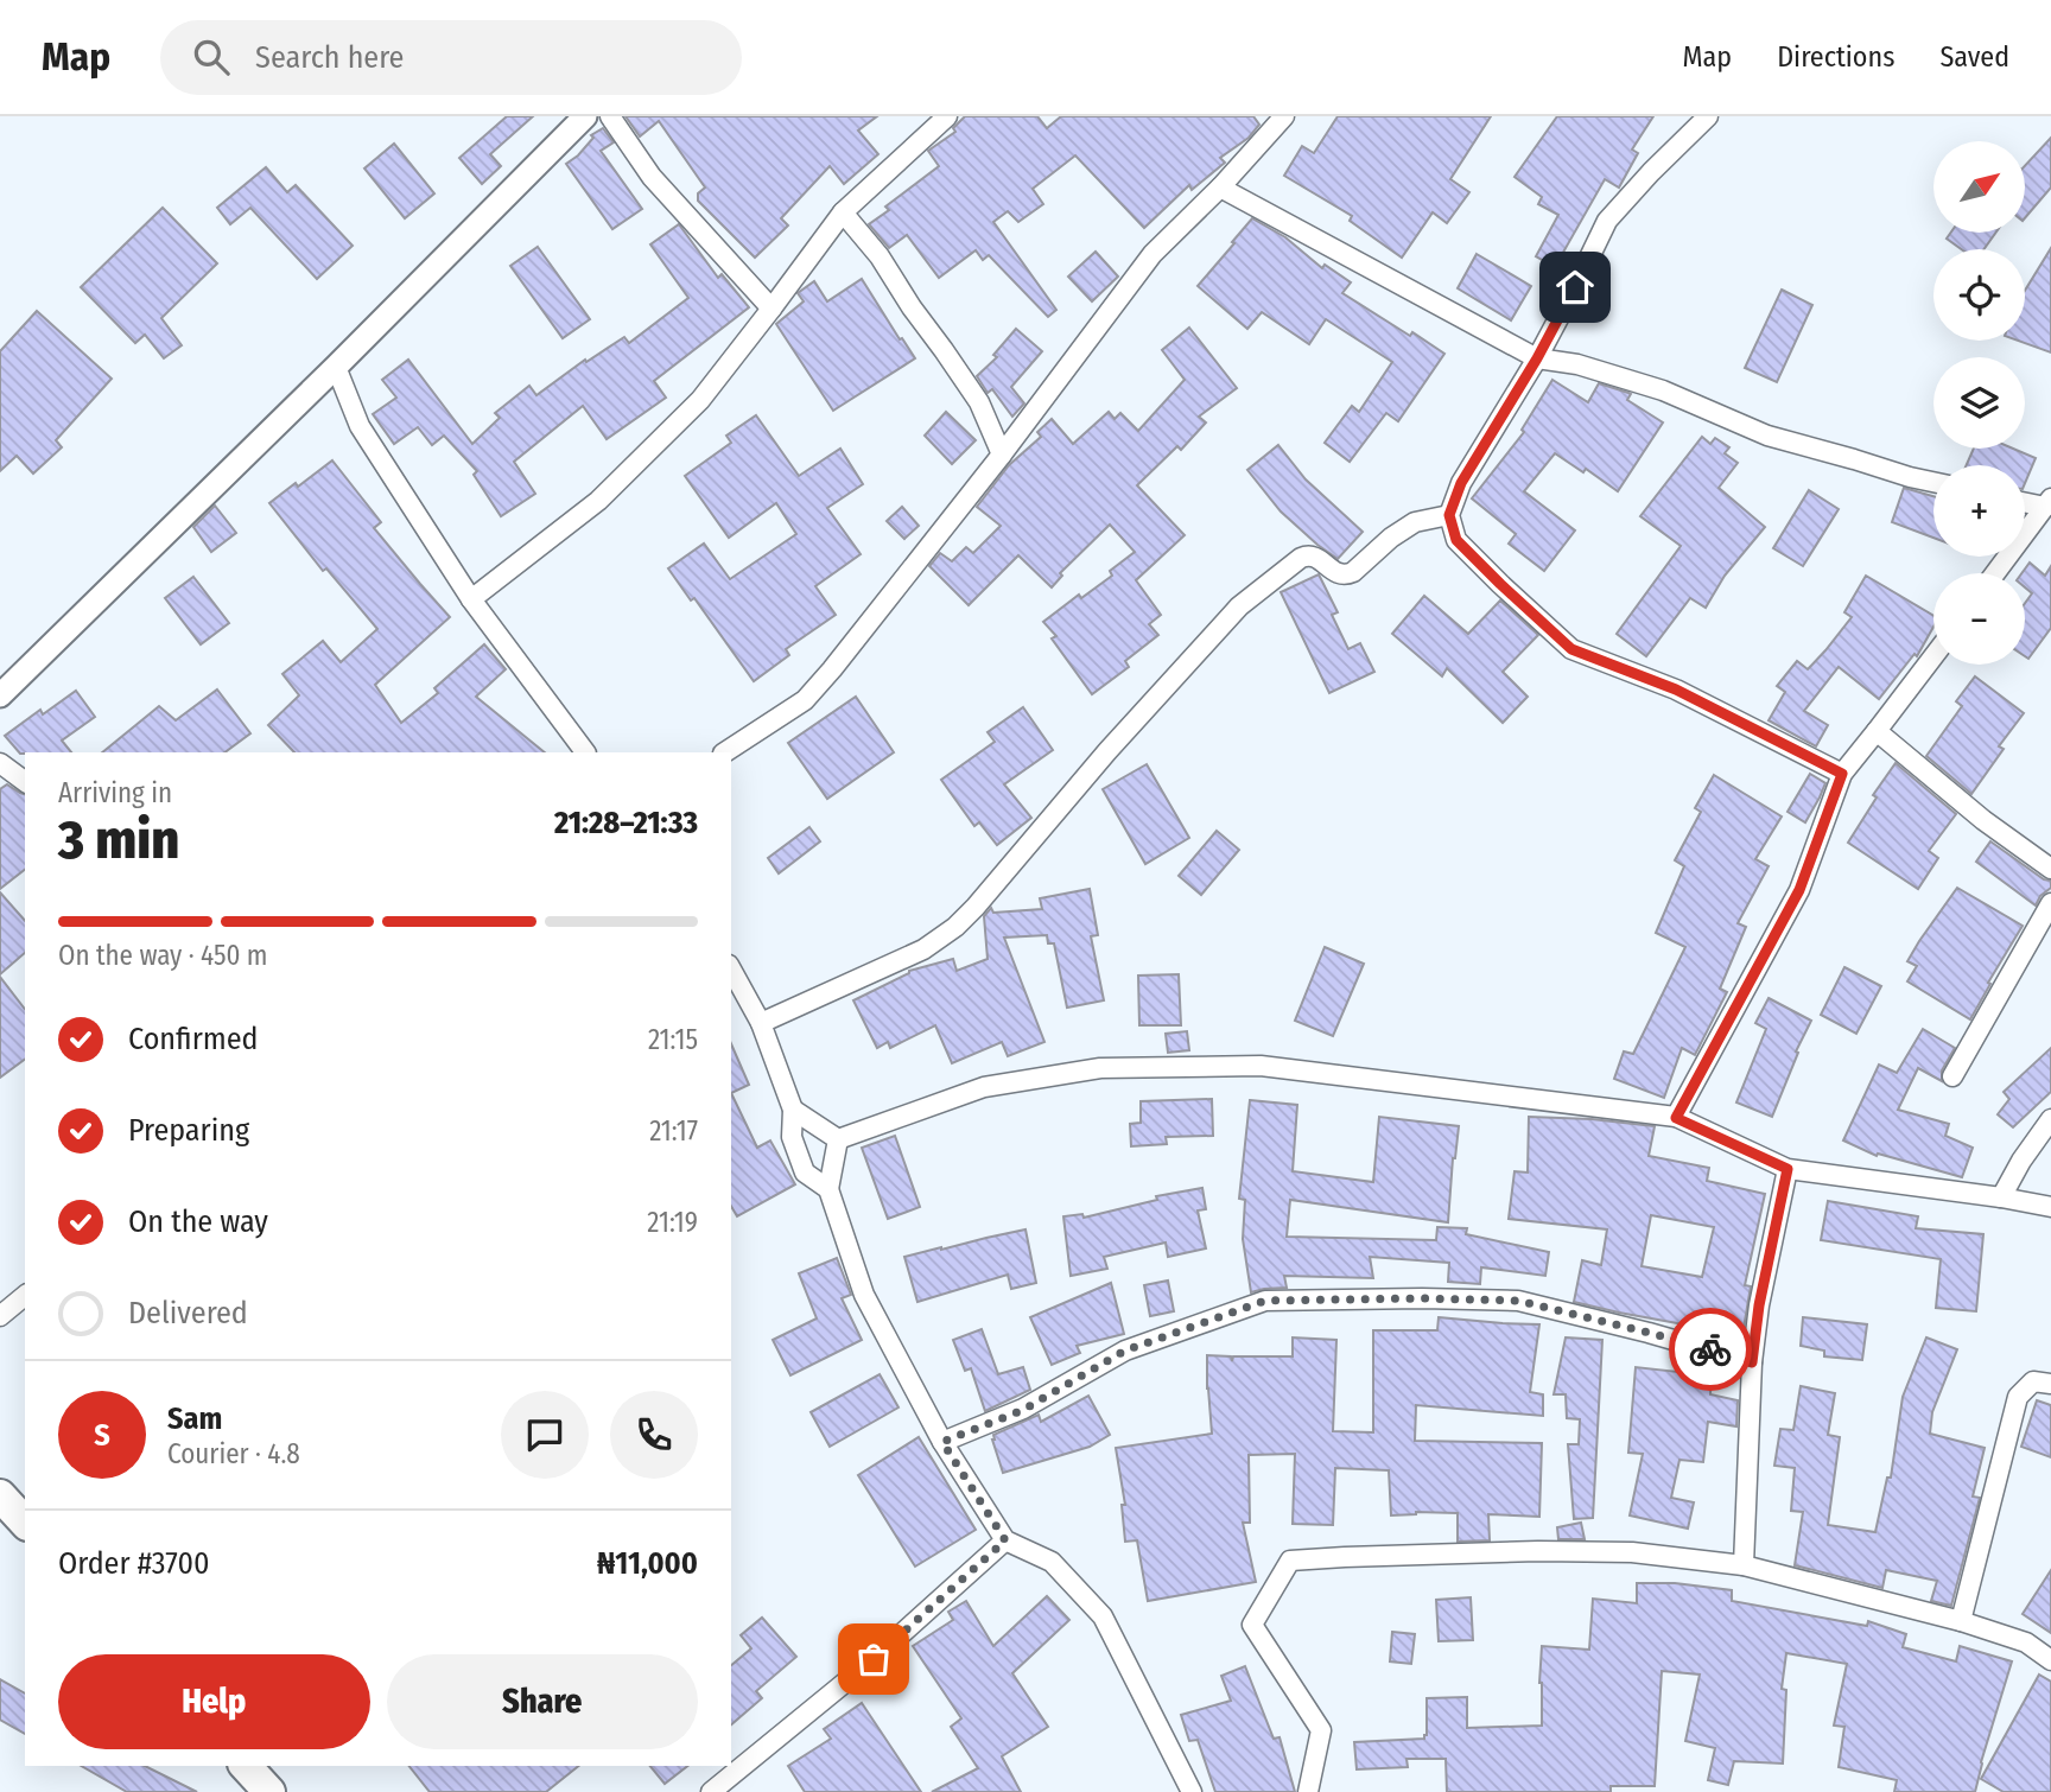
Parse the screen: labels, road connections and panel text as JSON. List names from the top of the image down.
{
  "north": "top right",
  "page": {
    "header": "Map",
    "search": "Search here",
    "nav": ["Map", "Directions", "Saved"],
    "map_buttons": ["+", "−"],
    "heading": ["3 min", "Arriving in", "21:28–21:33"],
    "panel": [
      "Sam",
      "Courier · 4.8",
      "Order #3700",
      "₦11,000"
    ],
    "bar": "On the way · 450 m",
    "list": [
      ["Confirmed", "21:15"],
      ["Preparing", "21:17"],
      ["On the way", "21:19"],
      "Delivered"
    ],
    "round": "S",
    "buttons": ["Help", "Share"]
  }
}
